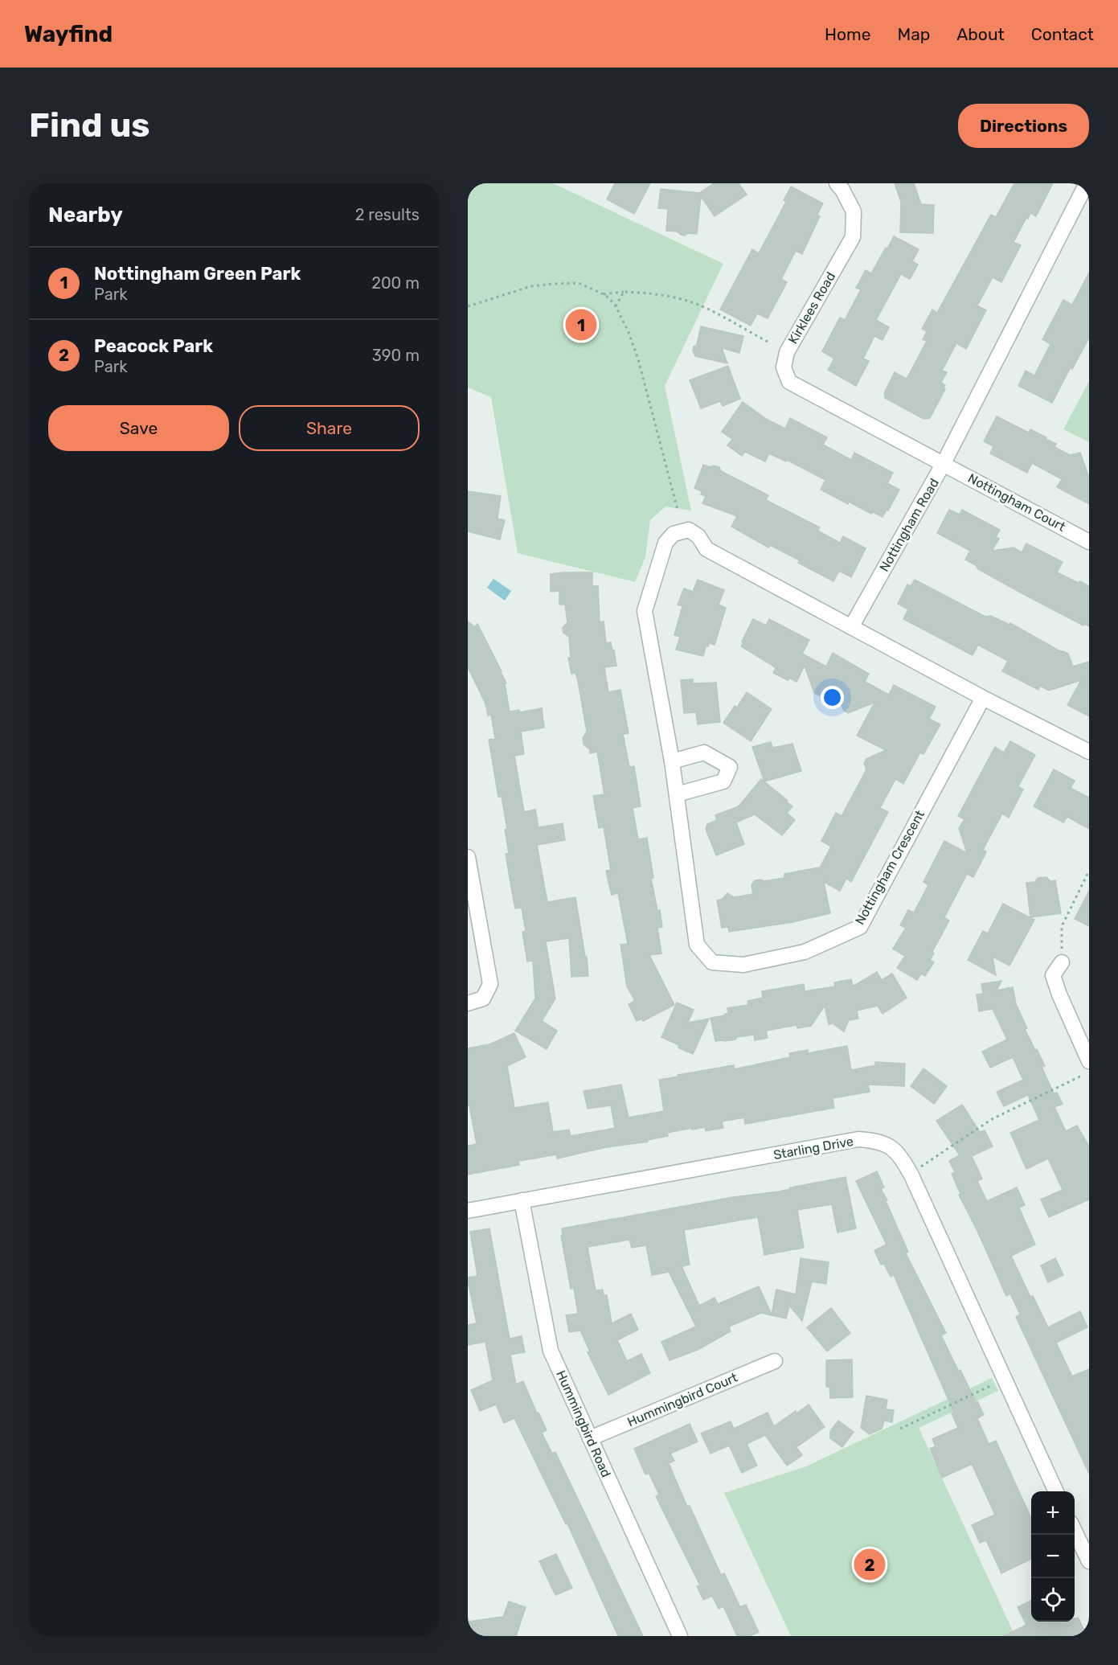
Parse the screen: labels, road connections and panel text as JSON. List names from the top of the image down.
{
  "streets": {
    "street": [
      "Kirklees Road",
      "Nottingham Court",
      "Nottingham Road",
      "Nottingham Crescent",
      "Starling Drive",
      "Hummingbird Court",
      "Hummingbird Road"
    ]
  },
  "crossings": [
    ["Kirklees Road", "Nottingham Court"],
    ["Kirklees Road", "Nottingham Road"],
    ["Nottingham Court", "Nottingham Road"],
    ["Nottingham Road", "Nottingham Crescent"],
    ["Starling Drive", "Hummingbird Road"],
    ["Hummingbird Court", "Hummingbird Road"]
  ],
  "page": {
    "header": "Wayfind",
    "nav": [
      "Home",
      "Map",
      "About",
      "Contact"
    ],
    "buttons": [
      "Directions",
      ["Save", "Share"]
    ],
    "title": "Find us",
    "heading": ["Nearby", "2 results"],
    "list": [
      {
        "mark": "1",
        "name": "Nottingham Green Park",
        "note": "Park",
        "value": "200 m"
      },
      {
        "mark": "2",
        "name": "Peacock Park",
        "note": "Park",
        "value": "390 m"
      }
    ],
    "pins": ["1", "2"],
    "map_buttons": ["+", "−"]
  }
}
